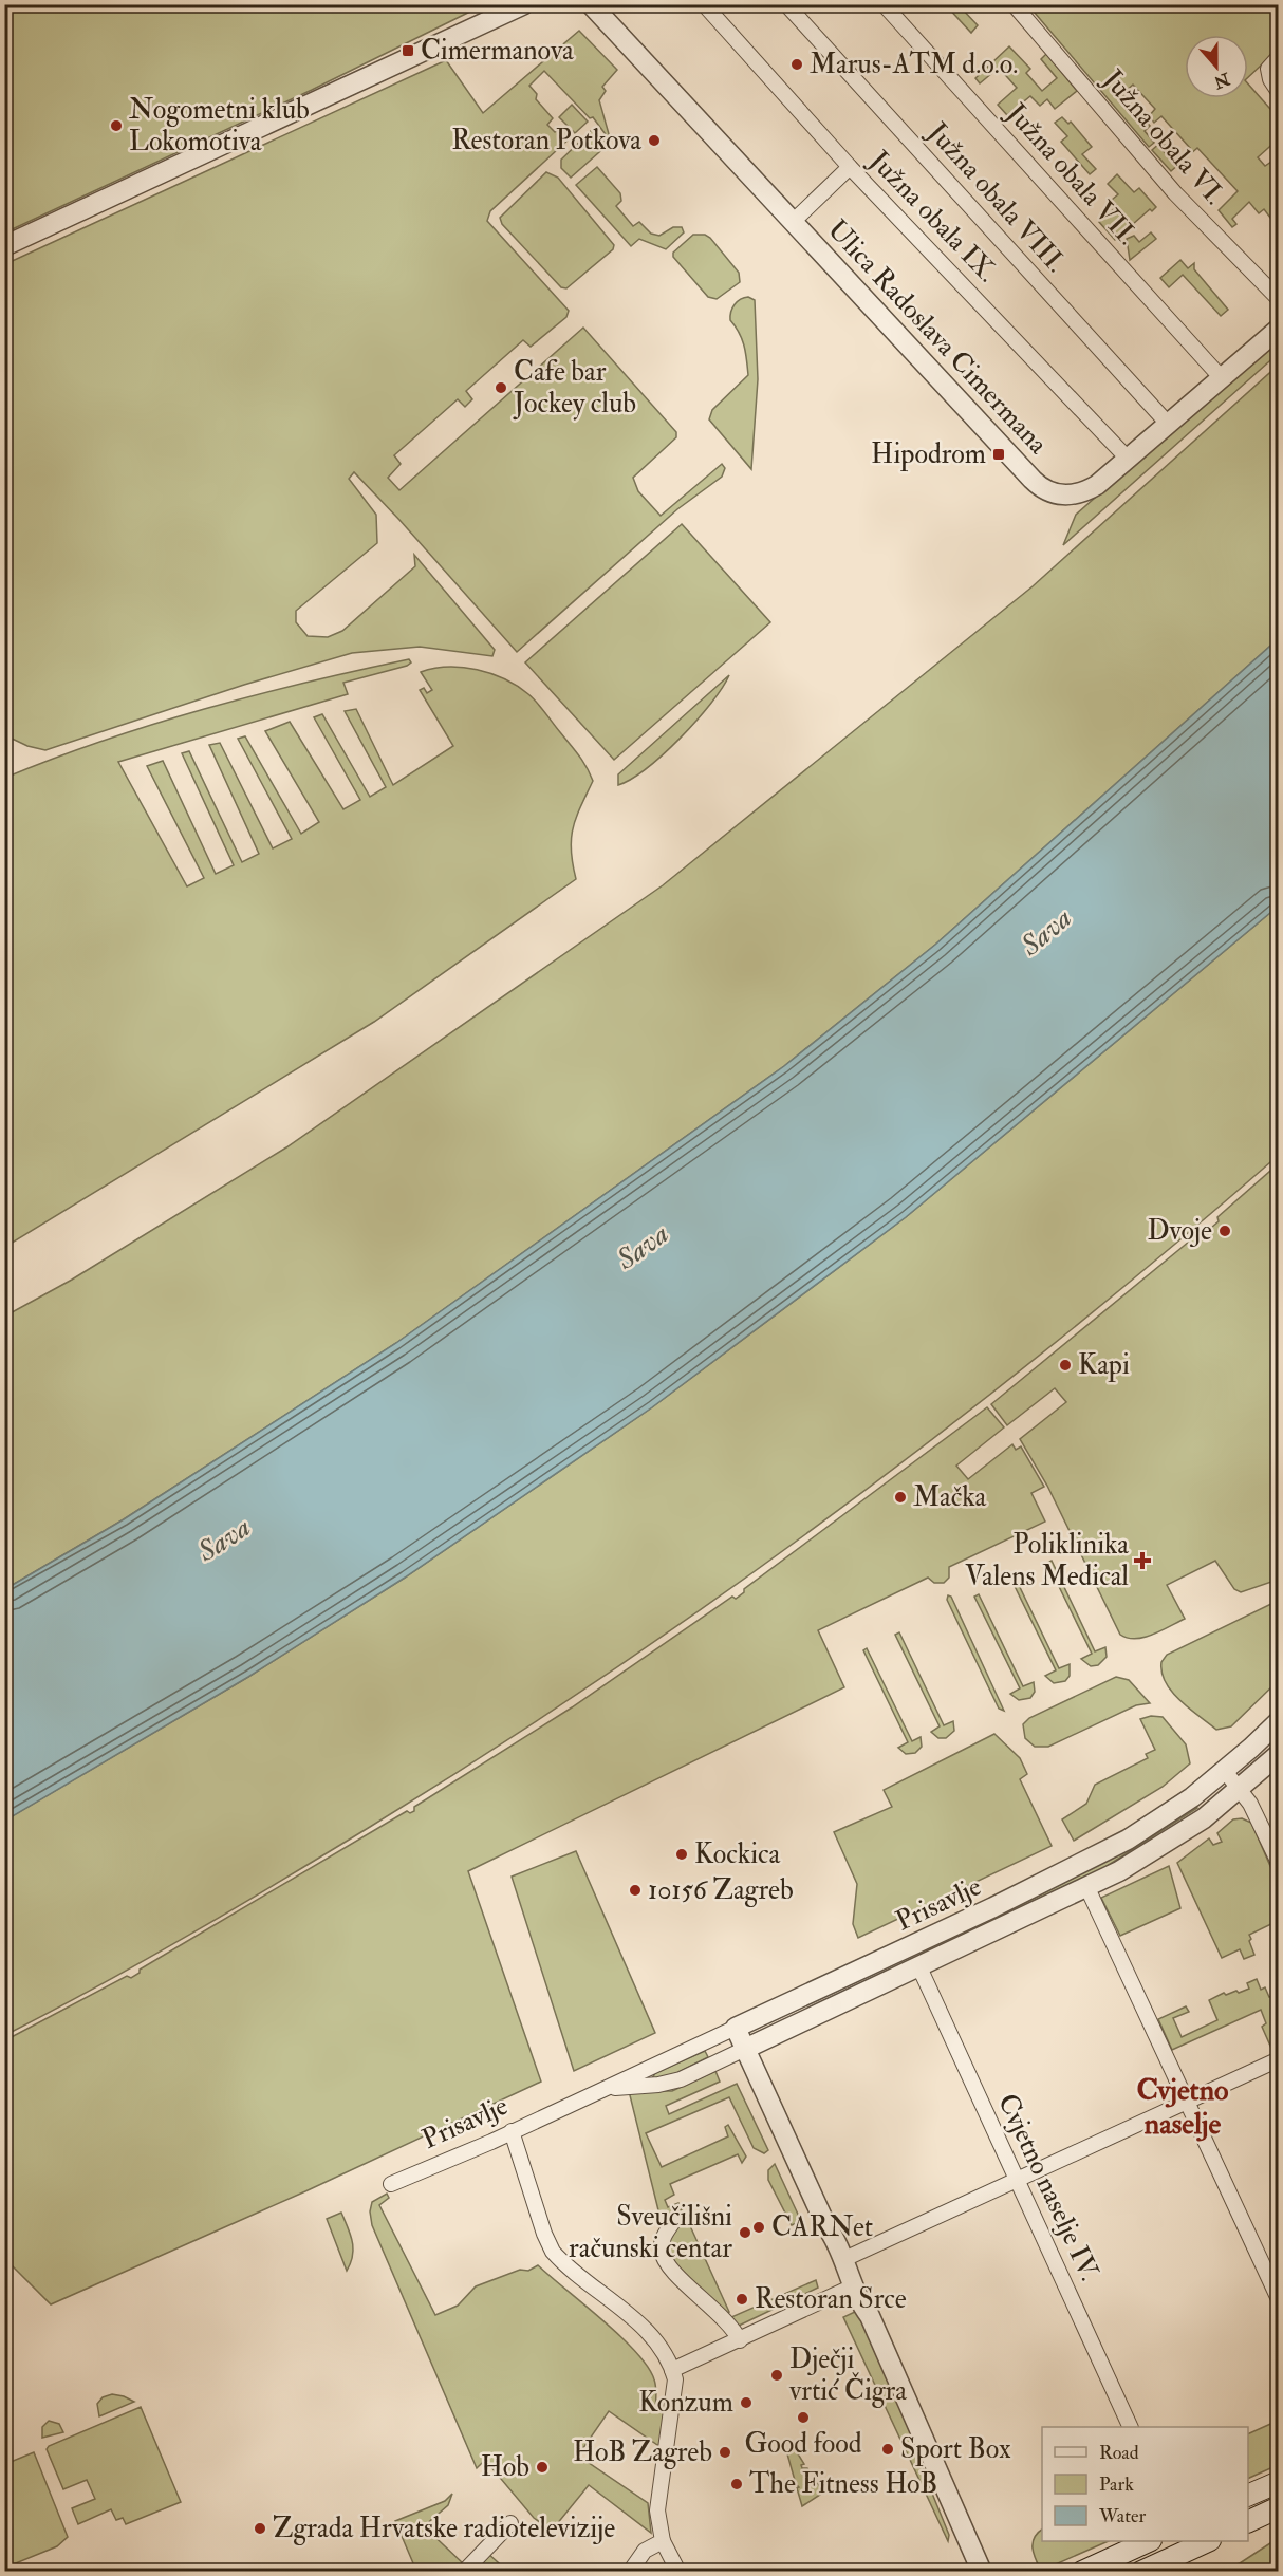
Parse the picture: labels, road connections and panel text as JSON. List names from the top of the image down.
{
  "streets": {
    "street": [
      "Južna obala VI.",
      "Južna obala VII.",
      "Južna obala VIII.",
      "Južna obala IX.",
      "Ulica Radoslava Cimermana",
      "Prisavlje",
      "Cvjetno naselje IV."
    ]
  },
  "crossings": [
    ["Južna obala VII.", "Ulica Radoslava Cimermana"],
    ["Južna obala VIII.", "Ulica Radoslava Cimermana"],
    ["Južna obala IX.", "Ulica Radoslava Cimermana"],
    ["Prisavlje", "Cvjetno naselje IV."]
  ],
  "districts": ["Cvjetno naselje"],
  "water": ["Sava"],
  "places": {
    "transit": ["Cimermanova", "Hipodrom"],
    "other": [
      "Marus-ATM d.o.o.",
      "Nogometni klub Lokomotiva",
      "Restoran Potkova",
      "Cafe bar Jockey club",
      "Dvoje",
      "Kapi",
      "Mačka",
      "Kockica",
      "10156 Zagreb",
      "CARNet",
      "Sveučilišni računski centar",
      "Restoran Srce",
      "Dječji vrtić Čigra",
      "Konzum",
      "Good food",
      "Sport Box",
      "HoB Zagreb",
      "Hob",
      "The Fitness HoB",
      "Zgrada Hrvatske radiotelevizije"
    ],
    "health": ["Poliklinika Valens Medical"]
  },
  "legend": ["Road", "Park", "Water"],
  "north": "bottom"
}
